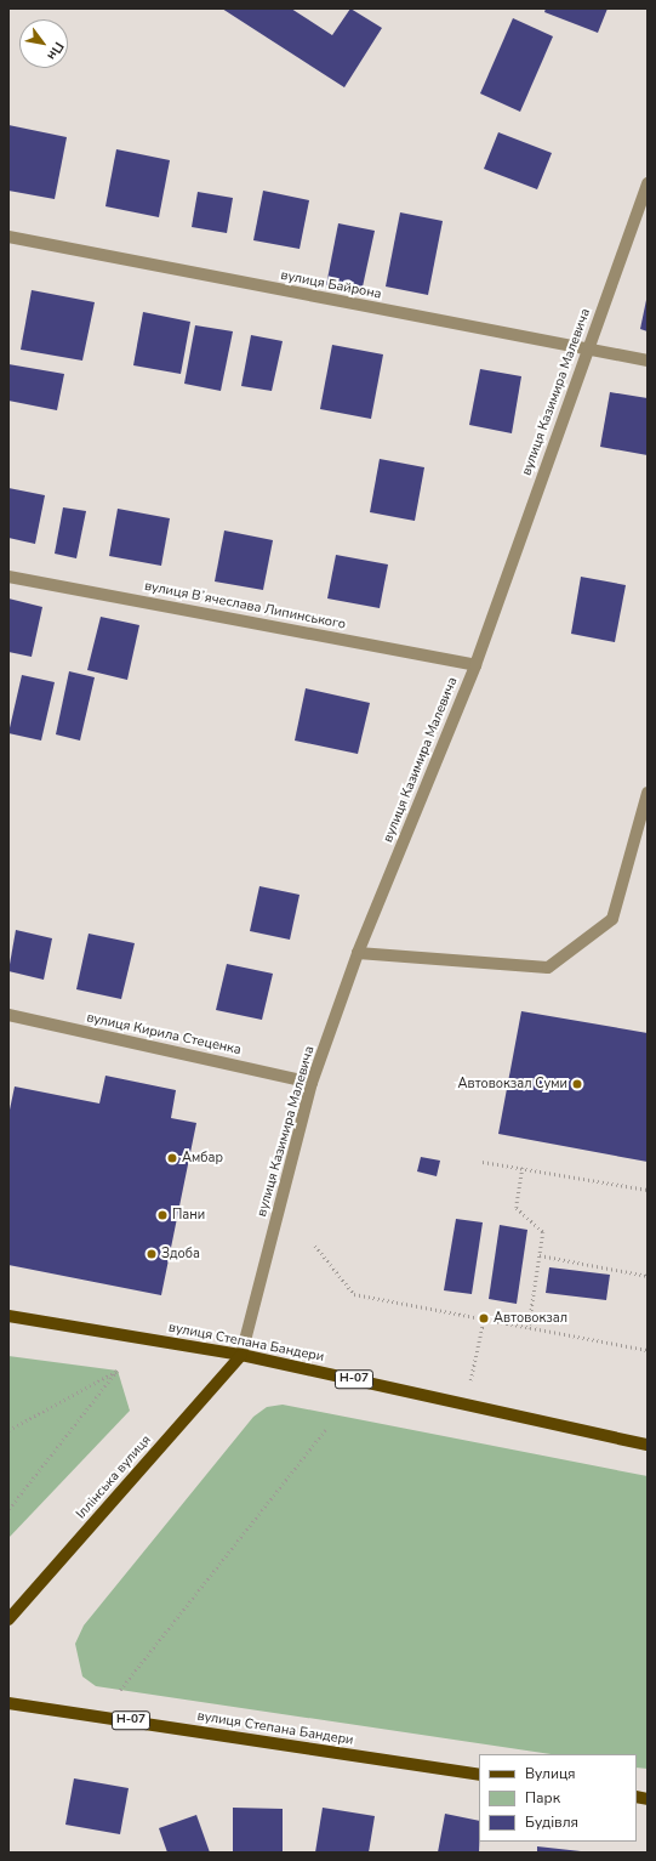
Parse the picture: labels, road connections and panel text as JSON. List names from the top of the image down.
{
  "streets": {
    "main road": ["вулиця Степана Бандери", "Н-07", "Іллінська вулиця"],
    "street": [
      "вулиця Байрона",
      "вулиця Казимира Малевича",
      "вулиця Вʼячеслава Липинського",
      "вулиця Кирила Стеценка"
    ]
  },
  "crossings": [
    ["вулиця Байрона", "вулиця Казимира Малевича"],
    ["вулиця Казимира Малевича", "вулиця Вʼячеслава Липинського"],
    ["вулиця Казимира Малевича", "вулиця Кирила Стеценка"],
    ["вулиця Казимира Малевича", "вулиця Степана Бандери"],
    ["вулиця Казимира Малевича", "Іллінська вулиця"],
    ["вулиця Степана Бандери", "Іллінська вулиця"]
  ],
  "places": [
    "Автовокзал Суми",
    "Амбар",
    "Пани",
    "Здоба",
    "Автовокзал"
  ],
  "legend": ["Вулиця", "Парк", "Будівля"],
  "north": "bottom right"
}
